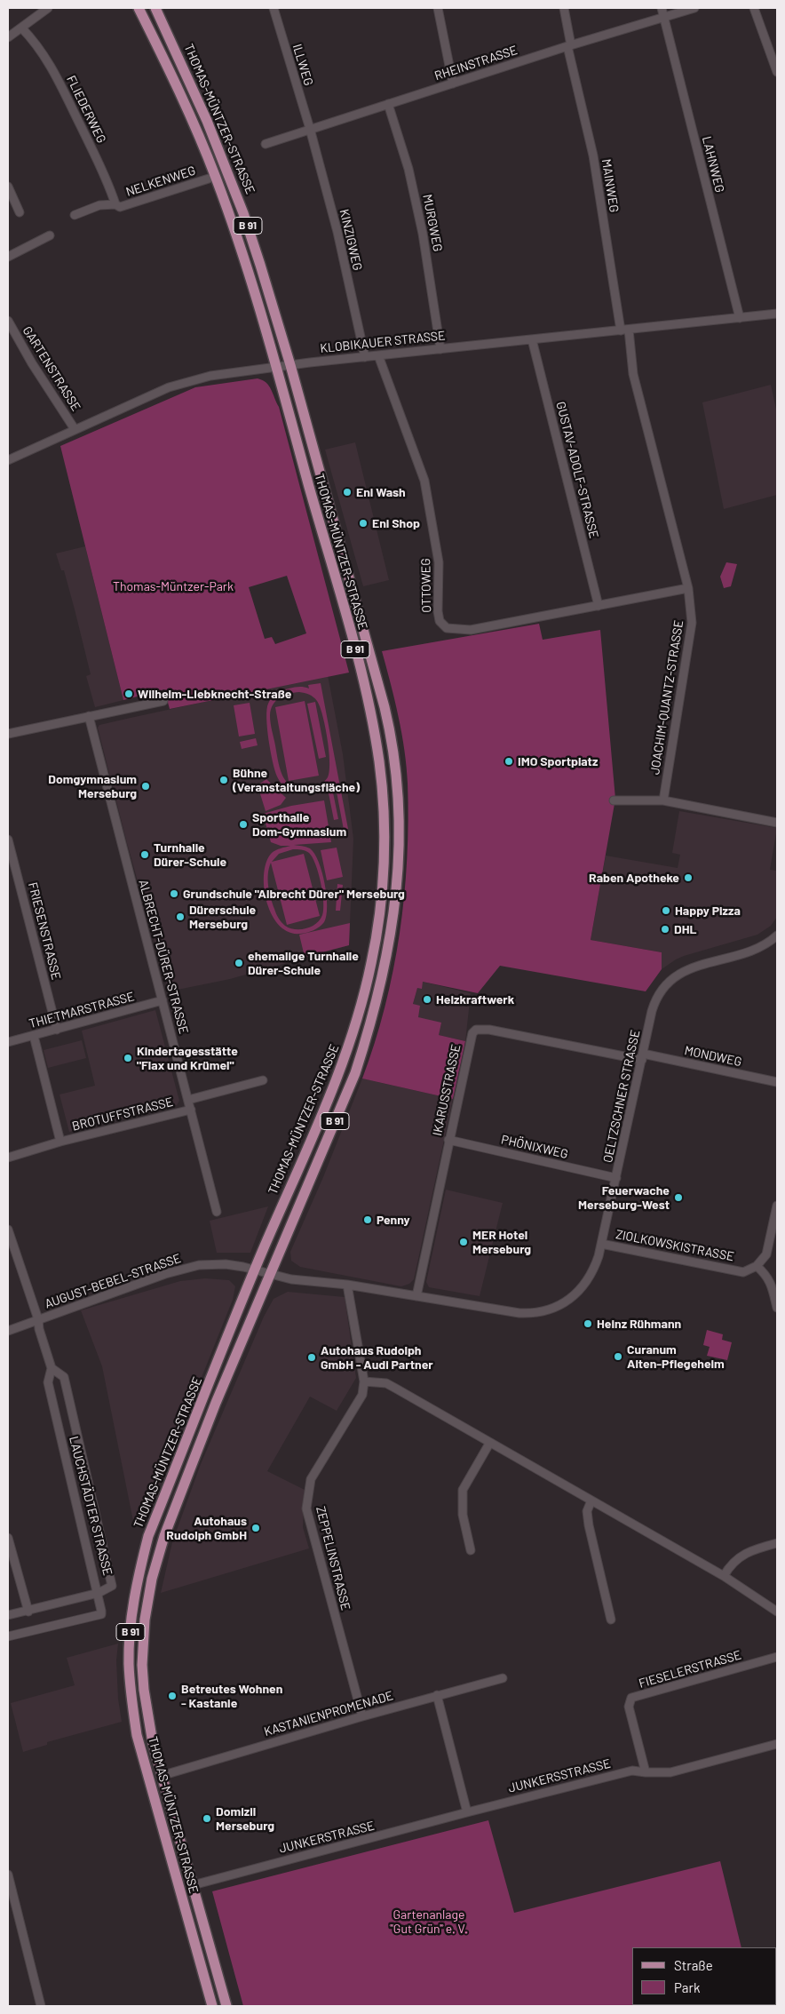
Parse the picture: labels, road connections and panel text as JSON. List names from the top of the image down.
{
  "streets": {
    "main road": ["THOMAS-MÜNTZER-STRASSE", "B 91"],
    "street": [
      "RHEINSTRASSE",
      "ILLWEG",
      "FLIEDERWEG",
      "LAHNWEG",
      "NELKENWEG",
      "MAINWEG",
      "MURGWEG",
      "KINZIGWEG",
      "KLOBIKAUER STRASSE",
      "GARTENSTRASSE",
      "GUSTAV-ADOLF-STRASSE",
      "OTTOWEG",
      "JOACHIM-QUANTZ-STRASSE",
      "FRIESENSTRASSE",
      "ALBRECHT-DÜRER-STRASSE",
      "THIETMARSTRASSE",
      "MONDWEG",
      "IKARUSSTRASSE",
      "OELTZSCHNER STRASSE",
      "BROTUFFSTRASSE",
      "PHÖNIXWEG",
      "ZIOLKOWSKISTRASSE",
      "AUGUST-BEBEL-STRASSE",
      "LAUCHSTÄDTER STRASSE",
      "ZEPPELINSTRASSE",
      "FIESELERSTRASSE",
      "KASTANIENPROMENADE",
      "JUNKERSSTRASSE",
      "JUNKERSTRASSE"
    ]
  },
  "crossings": [
    ["RHEINSTRASSE", "ILLWEG"],
    ["RHEINSTRASSE", "LAHNWEG"],
    ["RHEINSTRASSE", "MAINWEG"],
    ["RHEINSTRASSE", "MURGWEG"],
    ["RHEINSTRASSE", "KINZIGWEG"],
    ["ILLWEG", "KINZIGWEG"],
    ["FLIEDERWEG", "NELKENWEG"],
    ["THOMAS-MÜNTZER-STRASSE", "KLOBIKAUER STRASSE"],
    ["THOMAS-MÜNTZER-STRASSE", "OELTZSCHNER STRASSE"],
    ["THOMAS-MÜNTZER-STRASSE", "AUGUST-BEBEL-STRASSE"],
    ["THOMAS-MÜNTZER-STRASSE", "KASTANIENPROMENADE"],
    ["THOMAS-MÜNTZER-STRASSE", "JUNKERSTRASSE"],
    ["LAHNWEG", "KLOBIKAUER STRASSE"],
    ["MAINWEG", "KLOBIKAUER STRASSE"],
    ["MAINWEG", "JOACHIM-QUANTZ-STRASSE"],
    ["MURGWEG", "KLOBIKAUER STRASSE"],
    ["KINZIGWEG", "KLOBIKAUER STRASSE"],
    ["KLOBIKAUER STRASSE", "GARTENSTRASSE"],
    ["KLOBIKAUER STRASSE", "GUSTAV-ADOLF-STRASSE"],
    ["KLOBIKAUER STRASSE", "OTTOWEG"],
    ["KLOBIKAUER STRASSE", "JOACHIM-QUANTZ-STRASSE"],
    ["GUSTAV-ADOLF-STRASSE", "OTTOWEG"],
    ["OTTOWEG", "JOACHIM-QUANTZ-STRASSE"],
    ["FRIESENSTRASSE", "THIETMARSTRASSE"],
    ["ALBRECHT-DÜRER-STRASSE", "THIETMARSTRASSE"],
    ["ALBRECHT-DÜRER-STRASSE", "BROTUFFSTRASSE"],
    ["THIETMARSTRASSE", "BROTUFFSTRASSE"],
    ["MONDWEG", "IKARUSSTRASSE"],
    ["MONDWEG", "OELTZSCHNER STRASSE"],
    ["IKARUSSTRASSE", "OELTZSCHNER STRASSE"],
    ["IKARUSSTRASSE", "PHÖNIXWEG"],
    ["OELTZSCHNER STRASSE", "PHÖNIXWEG"],
    ["OELTZSCHNER STRASSE", "ZIOLKOWSKISTRASSE"],
    ["OELTZSCHNER STRASSE", "AUGUST-BEBEL-STRASSE"],
    ["OELTZSCHNER STRASSE", "ZEPPELINSTRASSE"],
    ["AUGUST-BEBEL-STRASSE", "LAUCHSTÄDTER STRASSE"],
    ["ZEPPELINSTRASSE", "KASTANIENPROMENADE"],
    ["FIESELERSTRASSE", "JUNKERSSTRASSE"],
    ["JUNKERSSTRASSE", "JUNKERSTRASSE"]
  ],
  "parks": ["Thomas-Müntzer-Park", "Gartenanlage \"Gut Grün\" e. V."],
  "places": [
    "Eni Wash",
    "Eni Shop",
    "Wilhelm-Liebknecht-Straße",
    "IMO Sportplatz",
    "Bühne (Veranstaltungsfläche)",
    "Domgymnasium Merseburg",
    "Sporthalle Dom-Gymnasium",
    "Turnhalle Dürer-Schule",
    "Raben Apotheke",
    "Grundschule \"Albrecht Dürer\" Merseburg",
    "Happy Pizza",
    "Dürerschule Merseburg",
    "DHL",
    "ehemalige Turnhalle Dürer-Schule",
    "Heizkraftwerk",
    "Kindertagesstätte \"Flax und Krümel\"",
    "Feuerwache Merseburg-West",
    "Penny",
    "MER Hotel Merseburg",
    "Heinz Rühmann",
    "Curanum Alten-Pflegeheim",
    "Autohaus Rudolph GmbH - Audi Partner",
    "Autohaus Rudolph GmbH",
    "Betreutes Wohnen - Kastanie",
    "Domizil Merseburg"
  ],
  "legend": ["Straße", "Park"]
}
